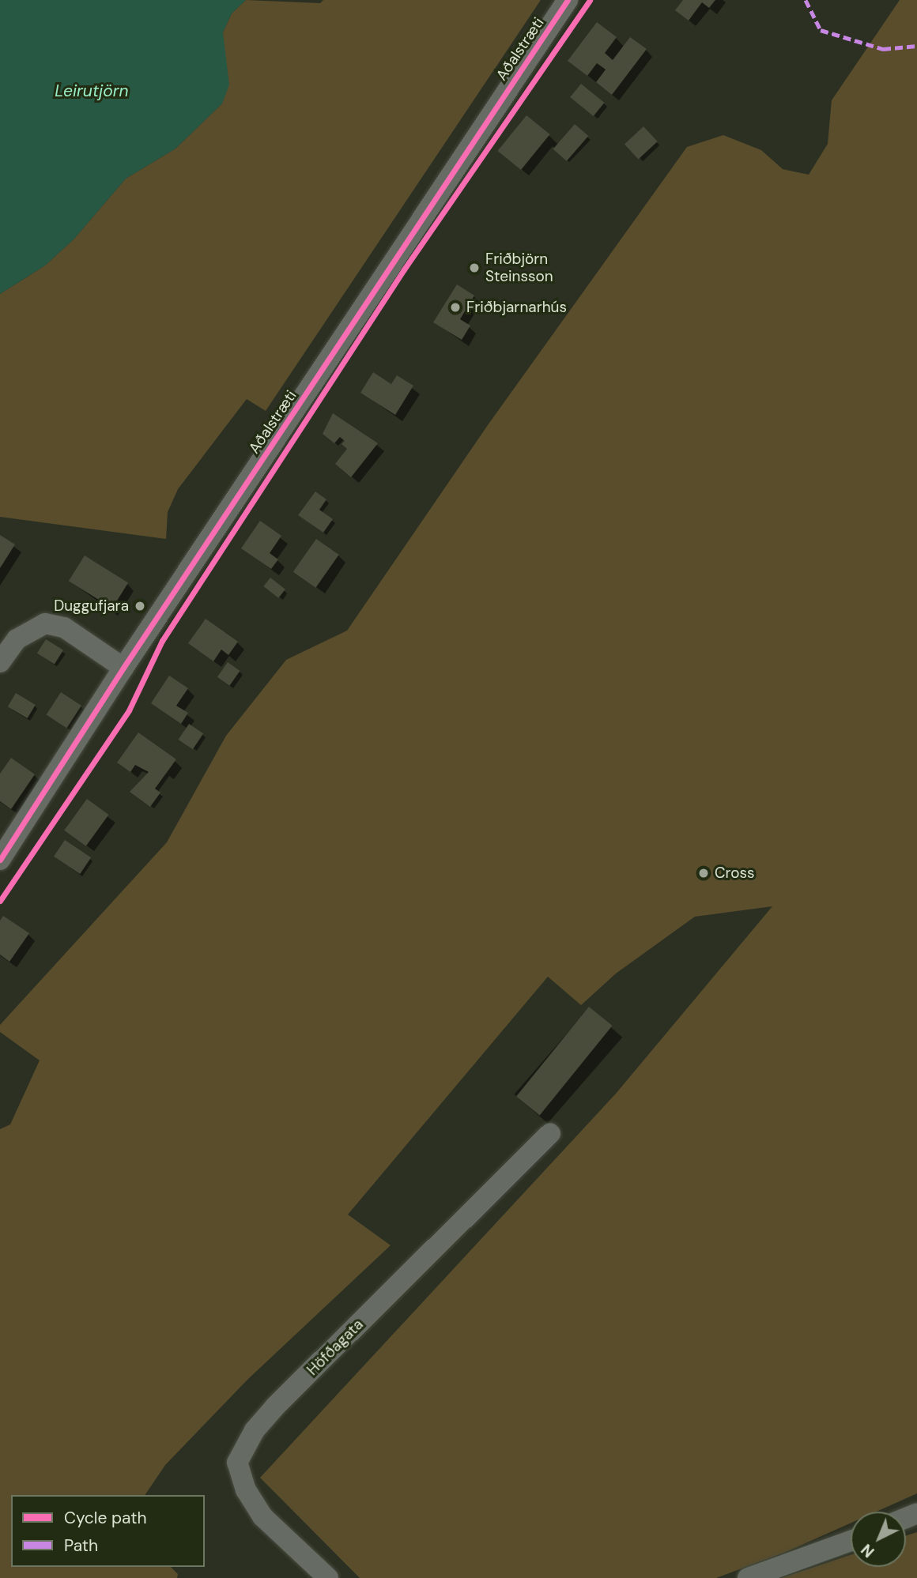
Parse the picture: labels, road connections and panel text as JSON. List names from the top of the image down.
{
  "streets": {
    "street": ["Aðalstræti", "Höfðagata"]
  },
  "water": ["Leirutjörn"],
  "places": [
    "Friðbjörn Steinsson",
    "Friðbjarnarhús",
    "Duggufjara",
    "Cross"
  ],
  "legend": ["Cycle path", "Path"],
  "north": "bottom left"
}
